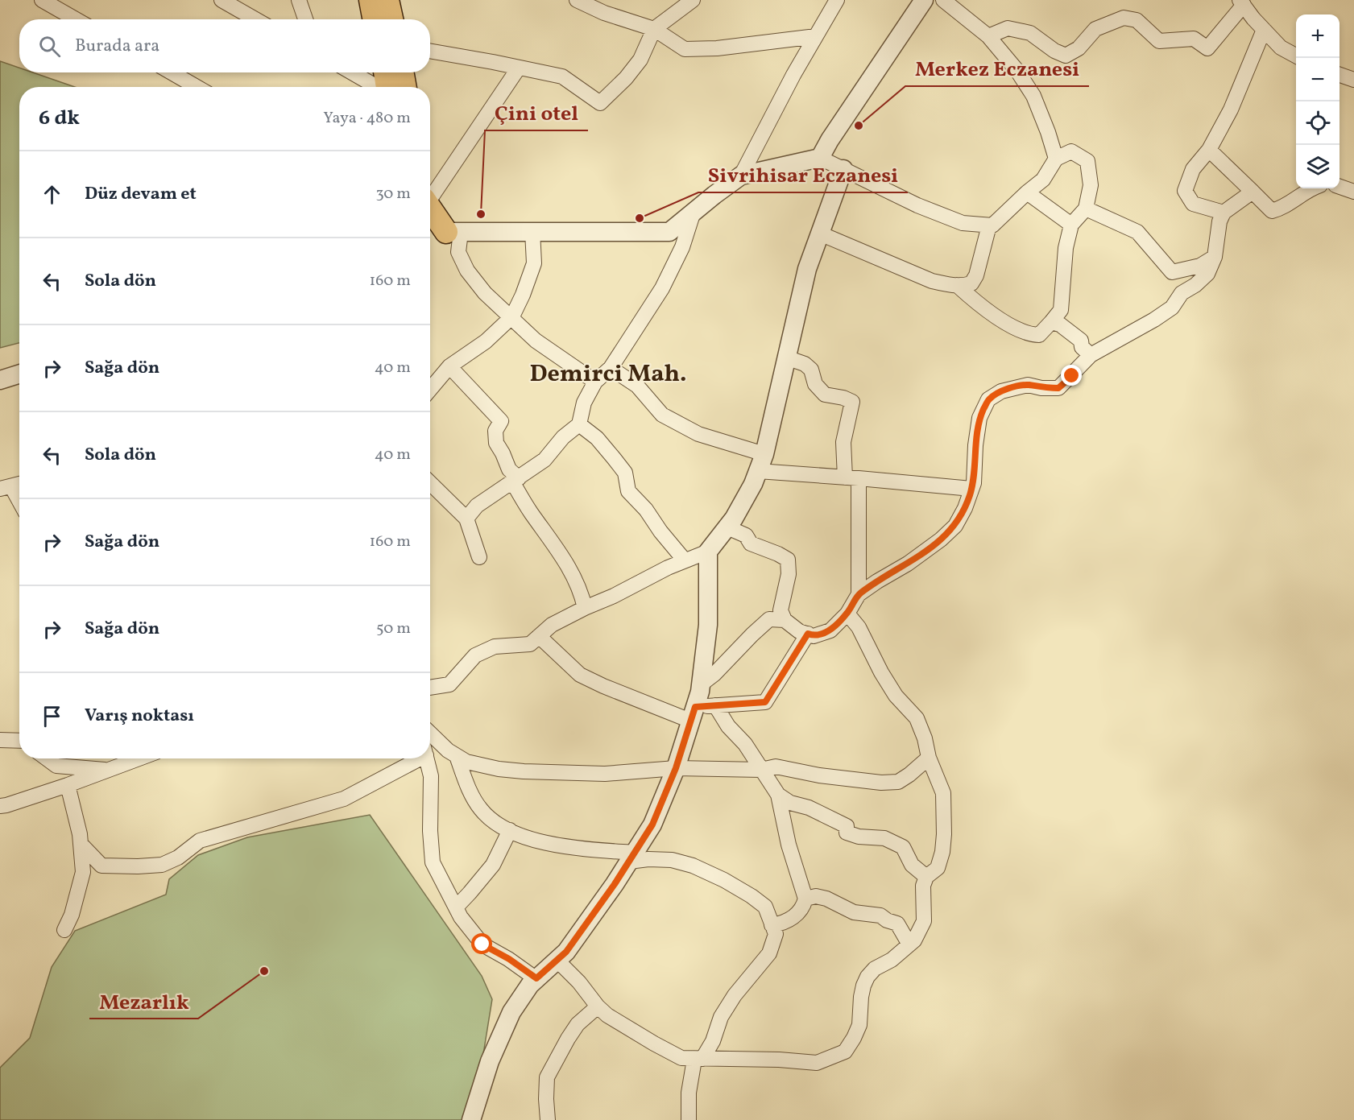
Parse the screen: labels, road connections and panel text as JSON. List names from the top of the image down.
{
  "districts": ["Demirci Mah."],
  "places": [
    "Merkez Eczanesi",
    "Çini otel",
    "Sivrihisar Eczanesi",
    "Mezarlık"
  ],
  "page": {
    "map_buttons": ["+", "−"],
    "search": "Burada ara",
    "heading": ["6 dk", "Yaya · 480 m"],
    "list": [
      ["Düz devam et", "30 m"],
      ["Sola dön", "160 m"],
      ["Sağa dön", "40 m"],
      ["Sola dön", "40 m"],
      ["Sağa dön", "160 m"],
      ["Sağa dön", "50 m"],
      "Varış noktası"
    ]
  }
}
